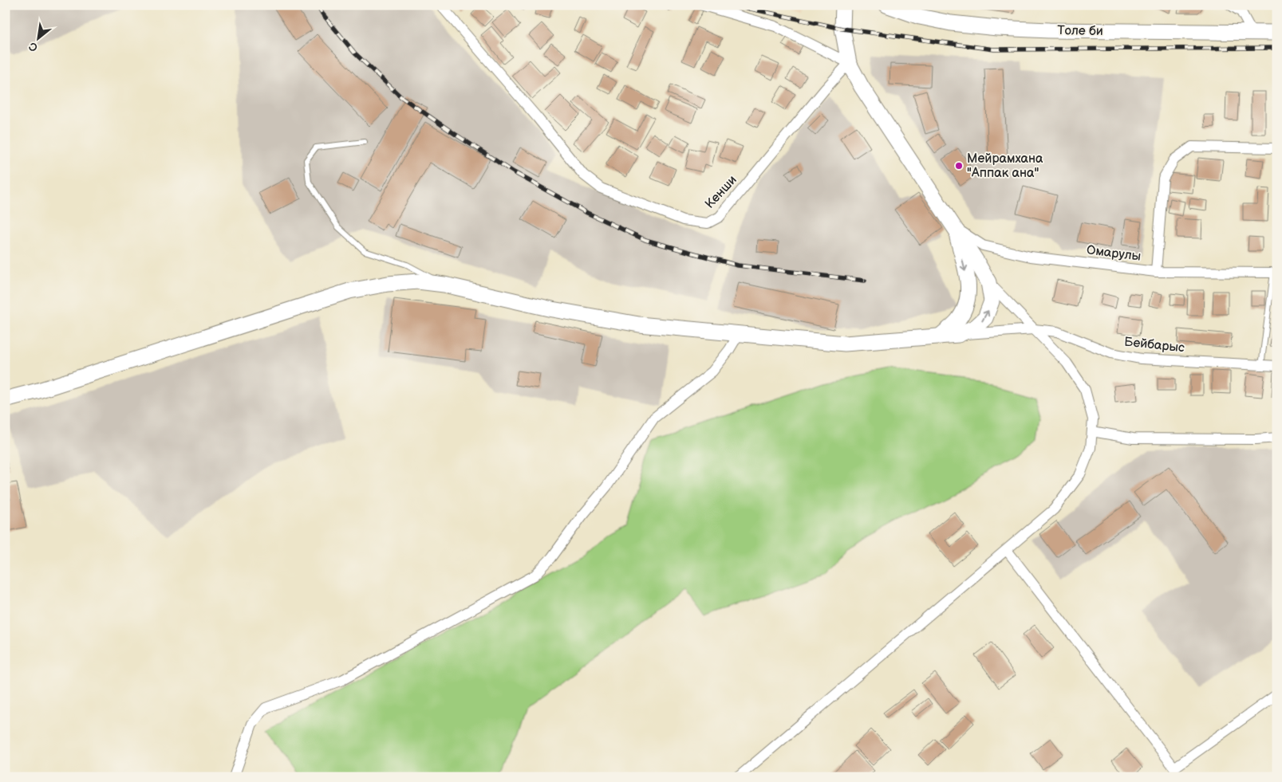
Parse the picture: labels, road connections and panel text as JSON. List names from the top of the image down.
{
  "streets": {
    "main road": ["Толе би"],
    "street": ["Кенши", "Омарулы", "Бейбарыс"]
  },
  "places": ["Мейрамхана \"Аппак ана\""],
  "north": "bottom left"
}
